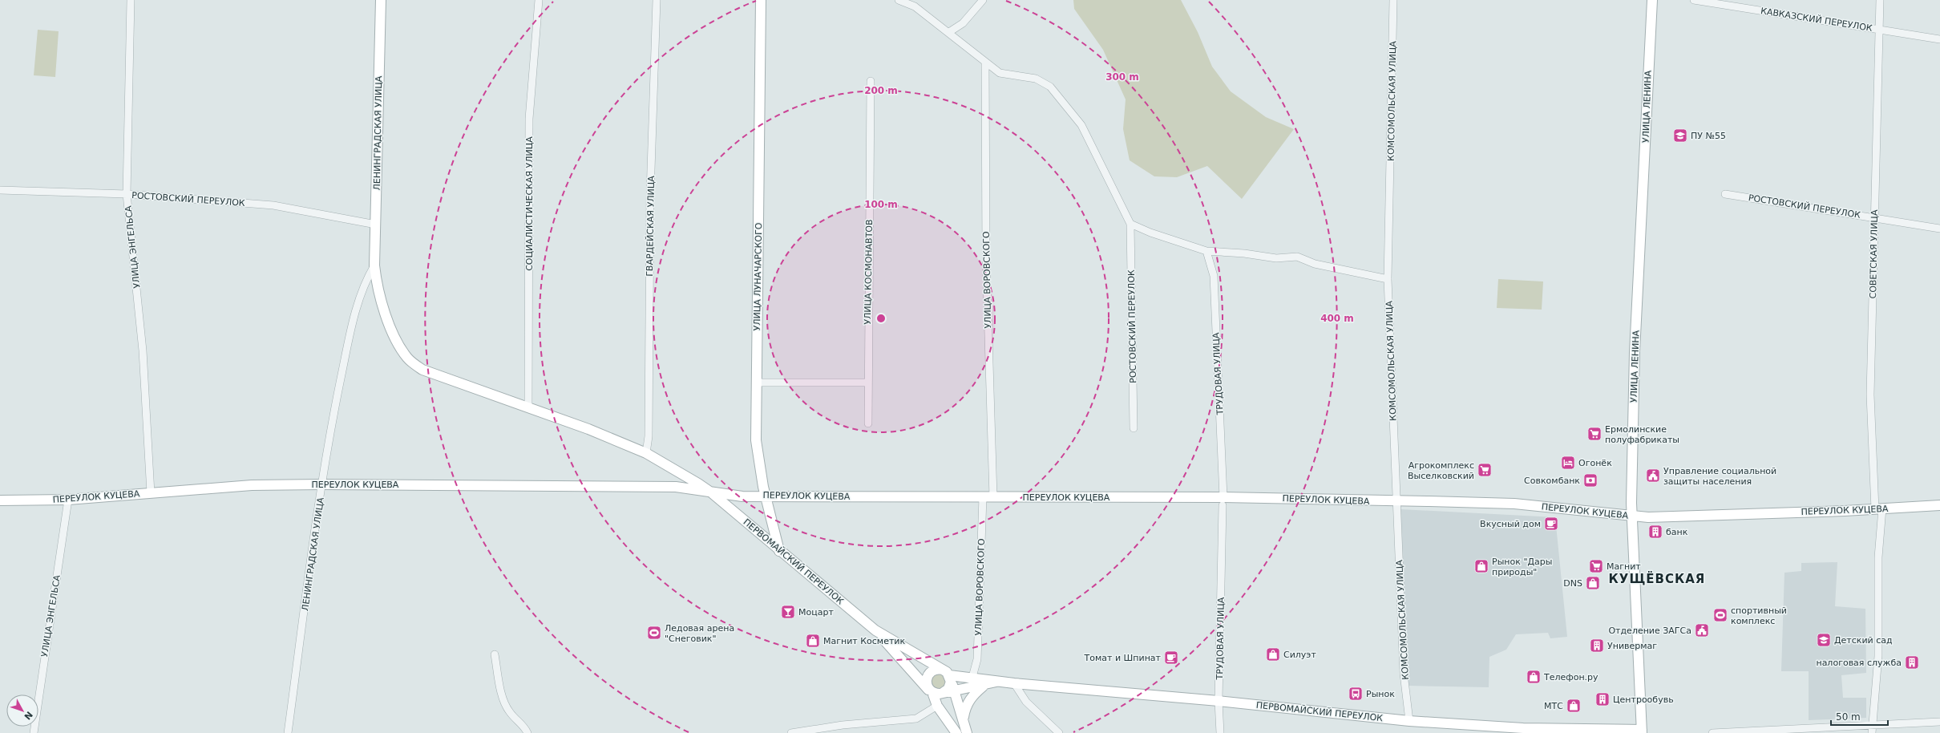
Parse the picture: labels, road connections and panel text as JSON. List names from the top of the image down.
{
  "streets": {
    "street": [
      "КАВКАЗСКИЙ ПЕРЕУЛОК",
      "КОМСОМОЛЬСКАЯ УЛИЦА",
      "УЛИЦА ЛЕНИНА",
      "ЛЕНИНГРАДСКАЯ УЛИЦА",
      "РОСТОВСКИЙ ПЕРЕУЛОК",
      "СОЦИАЛИСТИЧЕСКАЯ УЛИЦА",
      "ГВАРДЕЙСКАЯ УЛИЦА",
      "УЛИЦА ЭНГЕЛЬСА",
      "СОВЕТСКАЯ УЛИЦА",
      "УЛИЦА КОСМОНАВТОВ",
      "УЛИЦА ЛУНАЧАРСКОГО",
      "УЛИЦА ВОРОВСКОГО",
      "ТРУДОВАЯ УЛИЦА",
      "ПЕРЕУЛОК КУЦЕВА",
      "ПЕРВОМАЙСКИЙ ПЕРЕУЛОК"
    ]
  },
  "crossings": [
    ["КАВКАЗСКИЙ ПЕРЕУЛОК", "СОВЕТСКАЯ УЛИЦА"],
    ["КОМСОМОЛЬСКАЯ УЛИЦА", "ПЕРЕУЛОК КУЦЕВА"],
    ["КОМСОМОЛЬСКАЯ УЛИЦА", "ПЕРВОМАЙСКИЙ ПЕРЕУЛОК"],
    ["УЛИЦА ЛЕНИНА", "ПЕРЕУЛОК КУЦЕВА"],
    ["УЛИЦА ЛЕНИНА", "ПЕРВОМАЙСКИЙ ПЕРЕУЛОК"],
    ["ЛЕНИНГРАДСКАЯ УЛИЦА", "РОСТОВСКИЙ ПЕРЕУЛОК"],
    ["ЛЕНИНГРАДСКАЯ УЛИЦА", "ПЕРЕУЛОК КУЦЕВА"],
    ["РОСТОВСКИЙ ПЕРЕУЛОК", "УЛИЦА ЭНГЕЛЬСА"],
    ["РОСТОВСКИЙ ПЕРЕУЛОК", "СОВЕТСКАЯ УЛИЦА"],
    ["РОСТОВСКИЙ ПЕРЕУЛОК", "УЛИЦА ВОРОВСКОГО"],
    ["СОЦИАЛИСТИЧЕСКАЯ УЛИЦА", "ПЕРЕУЛОК КУЦЕВА"],
    ["ГВАРДЕЙСКАЯ УЛИЦА", "ПЕРЕУЛОК КУЦЕВА"],
    ["УЛИЦА ЭНГЕЛЬСА", "ПЕРЕУЛОК КУЦЕВА"],
    ["СОВЕТСКАЯ УЛИЦА", "ПЕРЕУЛОК КУЦЕВА"],
    ["УЛИЦА ЛУНАЧАРСКОГО", "ПЕРЕУЛОК КУЦЕВА"],
    ["УЛИЦА ЛУНАЧАРСКОГО", "ПЕРВОМАЙСКИЙ ПЕРЕУЛОК"],
    ["УЛИЦА ВОРОВСКОГО", "ПЕРЕУЛОК КУЦЕВА"],
    ["УЛИЦА ВОРОВСКОГО", "ПЕРВОМАЙСКИЙ ПЕРЕУЛОК"],
    ["ТРУДОВАЯ УЛИЦА", "ПЕРЕУЛОК КУЦЕВА"],
    ["ТРУДОВАЯ УЛИЦА", "ПЕРВОМАЙСКИЙ ПЕРЕУЛОК"],
    ["ПЕРЕУЛОК КУЦЕВА", "ПЕРВОМАЙСКИЙ ПЕРЕУЛОК"]
  ],
  "districts": ["КУЩЁВСКАЯ"],
  "places": {
    "school or university": ["ПУ №55", "Детский сад"],
    "supermarket": ["Ермолинские полуфабрикаты", "Агрокомплекс Выселковский", "Магнит"],
    "hotel": ["Огонёк"],
    "public building": ["Управление социальной защиты населения", "Отделение ЗАГСа"],
    "bank": ["Совкомбанк"],
    "cafe": ["Вкусный дом", "Томат и Шпинат"],
    "building": [
      "банк",
      "Универмаг",
      "налоговая служба",
      "Центрообувь"
    ],
    "shop": [
      "Рынок \"Дары природы\"",
      "DNS",
      "Магнит Косметик",
      "Силуэт",
      "Телефон.ру",
      "МТС"
    ],
    "bar": ["Моцарт"],
    "sports": ["спортивный комплекс", "Ледовая арена \"Снеговик\""],
    "bus stop": ["Рынок"]
  },
  "scale_bar": "50 m",
  "north": "bottom right",
  "rings": [
    "300 m",
    "200 m",
    "100 m",
    "400 m"
  ]
}
